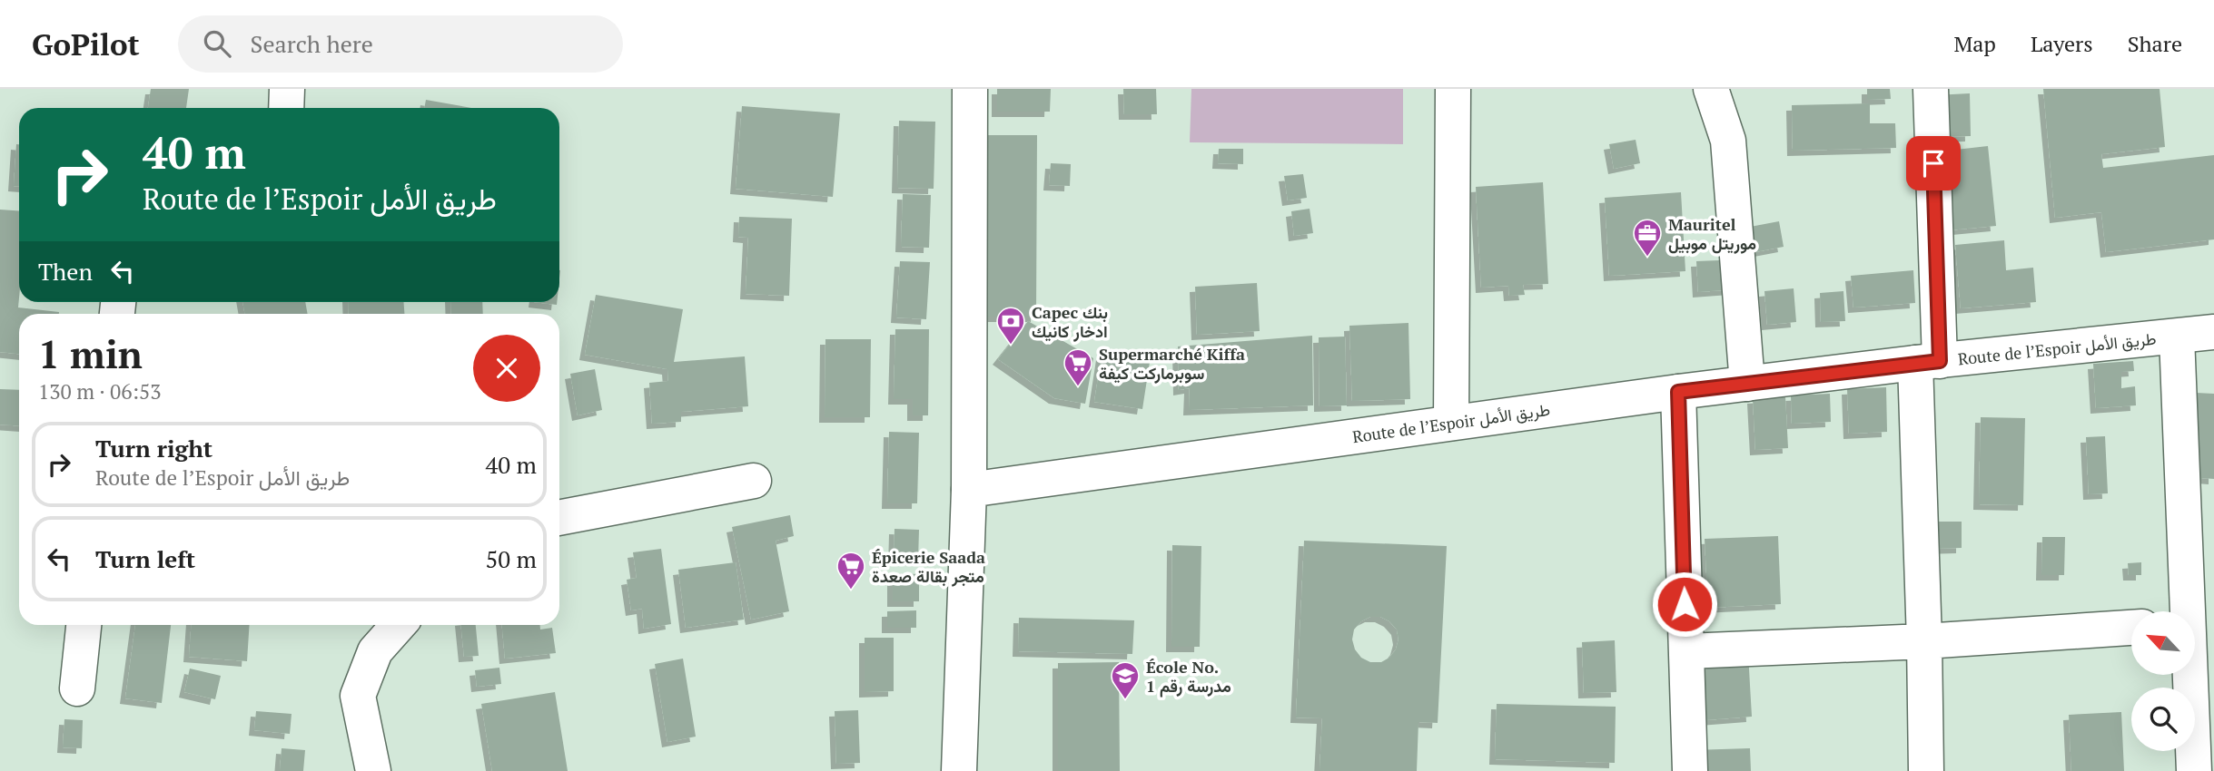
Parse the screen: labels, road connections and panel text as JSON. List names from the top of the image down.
{
  "streets": {
    "main road": ["Route de l’Espoir طريق الأمل"]
  },
  "places": {
    "office": ["Mauritel موريتل موبيل"],
    "bank": ["Capec بنك ادخار كانيك"],
    "supermarket": ["Supermarché Kiffa سوبرماركت كيفة", "Épicerie Saada متجر بقالة صعدة"],
    "school or university": ["École No. 1 مدرسة رقم"]
  },
  "north": "top left",
  "page": {
    "header": "GoPilot",
    "search": "Search here",
    "nav": ["Map", "Layers", "Share"],
    "turn": ["40 m", "Route de l’Espoir طريق الأمل"],
    "then": "Then",
    "heading": ["1 min", "130 m · 06:53"],
    "list": [
      {
        "name": "Turn right",
        "note": "Route de l’Espoir طريق الأمل",
        "value": "40 m"
      },
      {
        "name": "Turn left",
        "value": "50 m"
      }
    ]
  }
}
